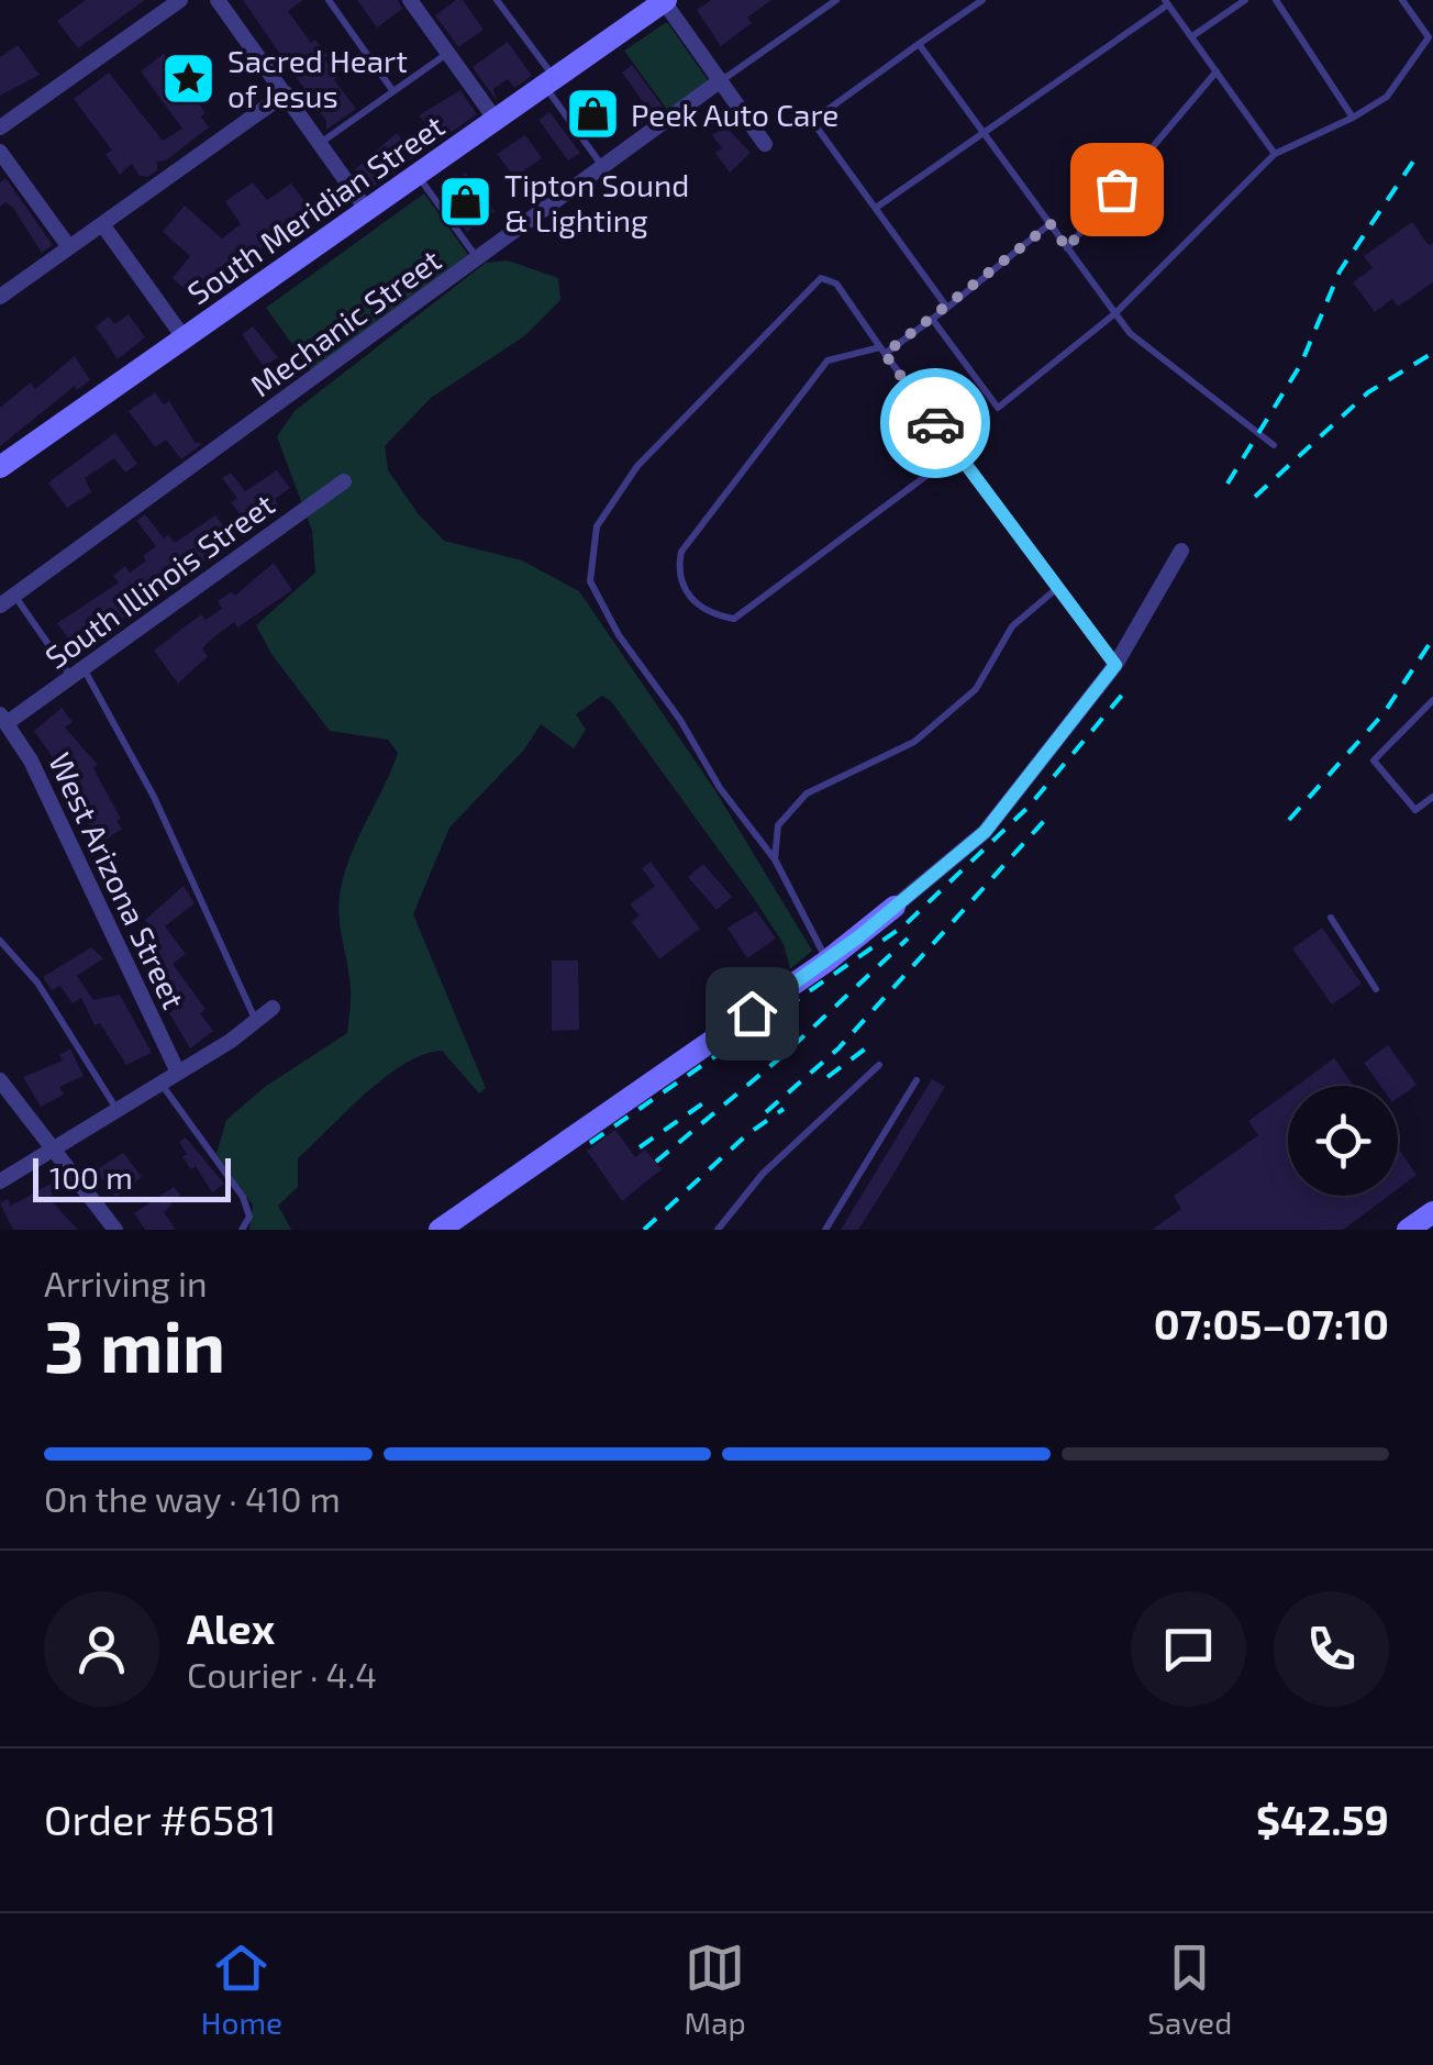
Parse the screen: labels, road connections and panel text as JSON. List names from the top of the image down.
{
  "streets": {
    "main road": ["South Meridian Street"],
    "street": ["Mechanic Street", "South Illinois Street", "West Arizona Street"]
  },
  "crossings": [
    ["South Illinois Street", "West Arizona Street"]
  ],
  "places": {
    "place": ["Sacred Heart of Jesus"],
    "shop": ["Peek Auto Care", "Tipton Sound & Lighting"]
  },
  "scale_bar": "100 m",
  "page": {
    "scale": "100 m",
    "heading": ["3 min", "Arriving in", "07:05–07:10"],
    "panel": [
      "Alex",
      "Courier · 4.4",
      "Order #6581",
      "$42.59"
    ],
    "bar": "On the way · 410 m",
    "tabs": ["Home", "Map", "Saved"]
  }
}
